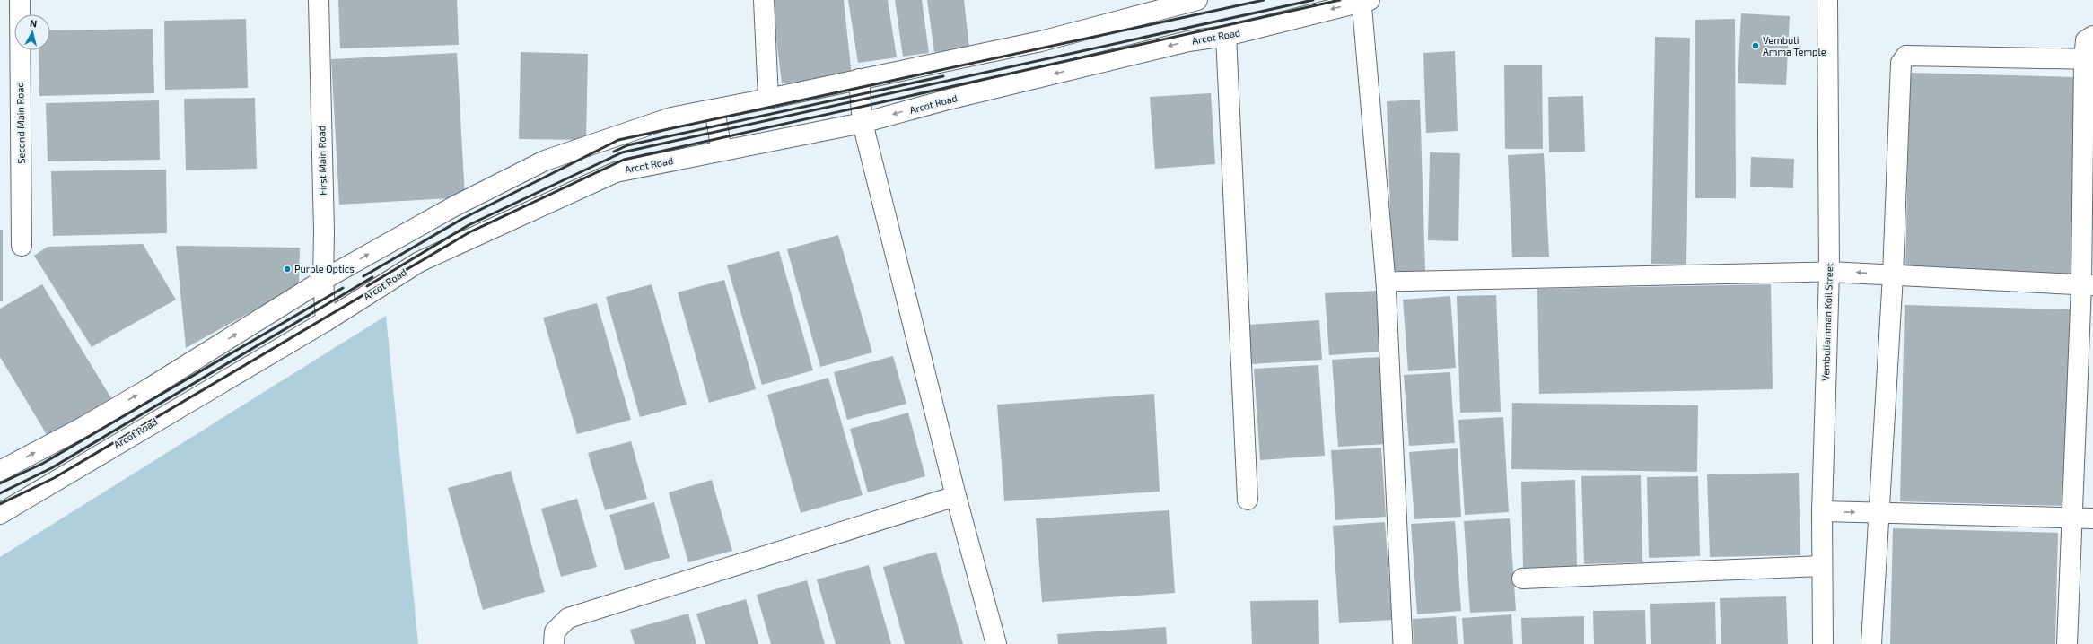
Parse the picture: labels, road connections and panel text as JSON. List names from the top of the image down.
{
  "streets": {
    "street": [
      "Arcot Road",
      "Second Main Road",
      "First Main Road",
      "Vembuliamman Koil Street"
    ]
  },
  "crossings": [
    ["Arcot Road", "First Main Road"]
  ],
  "places": ["Vembuli Amma Temple", "Purple Optics"],
  "north": "top"
}
